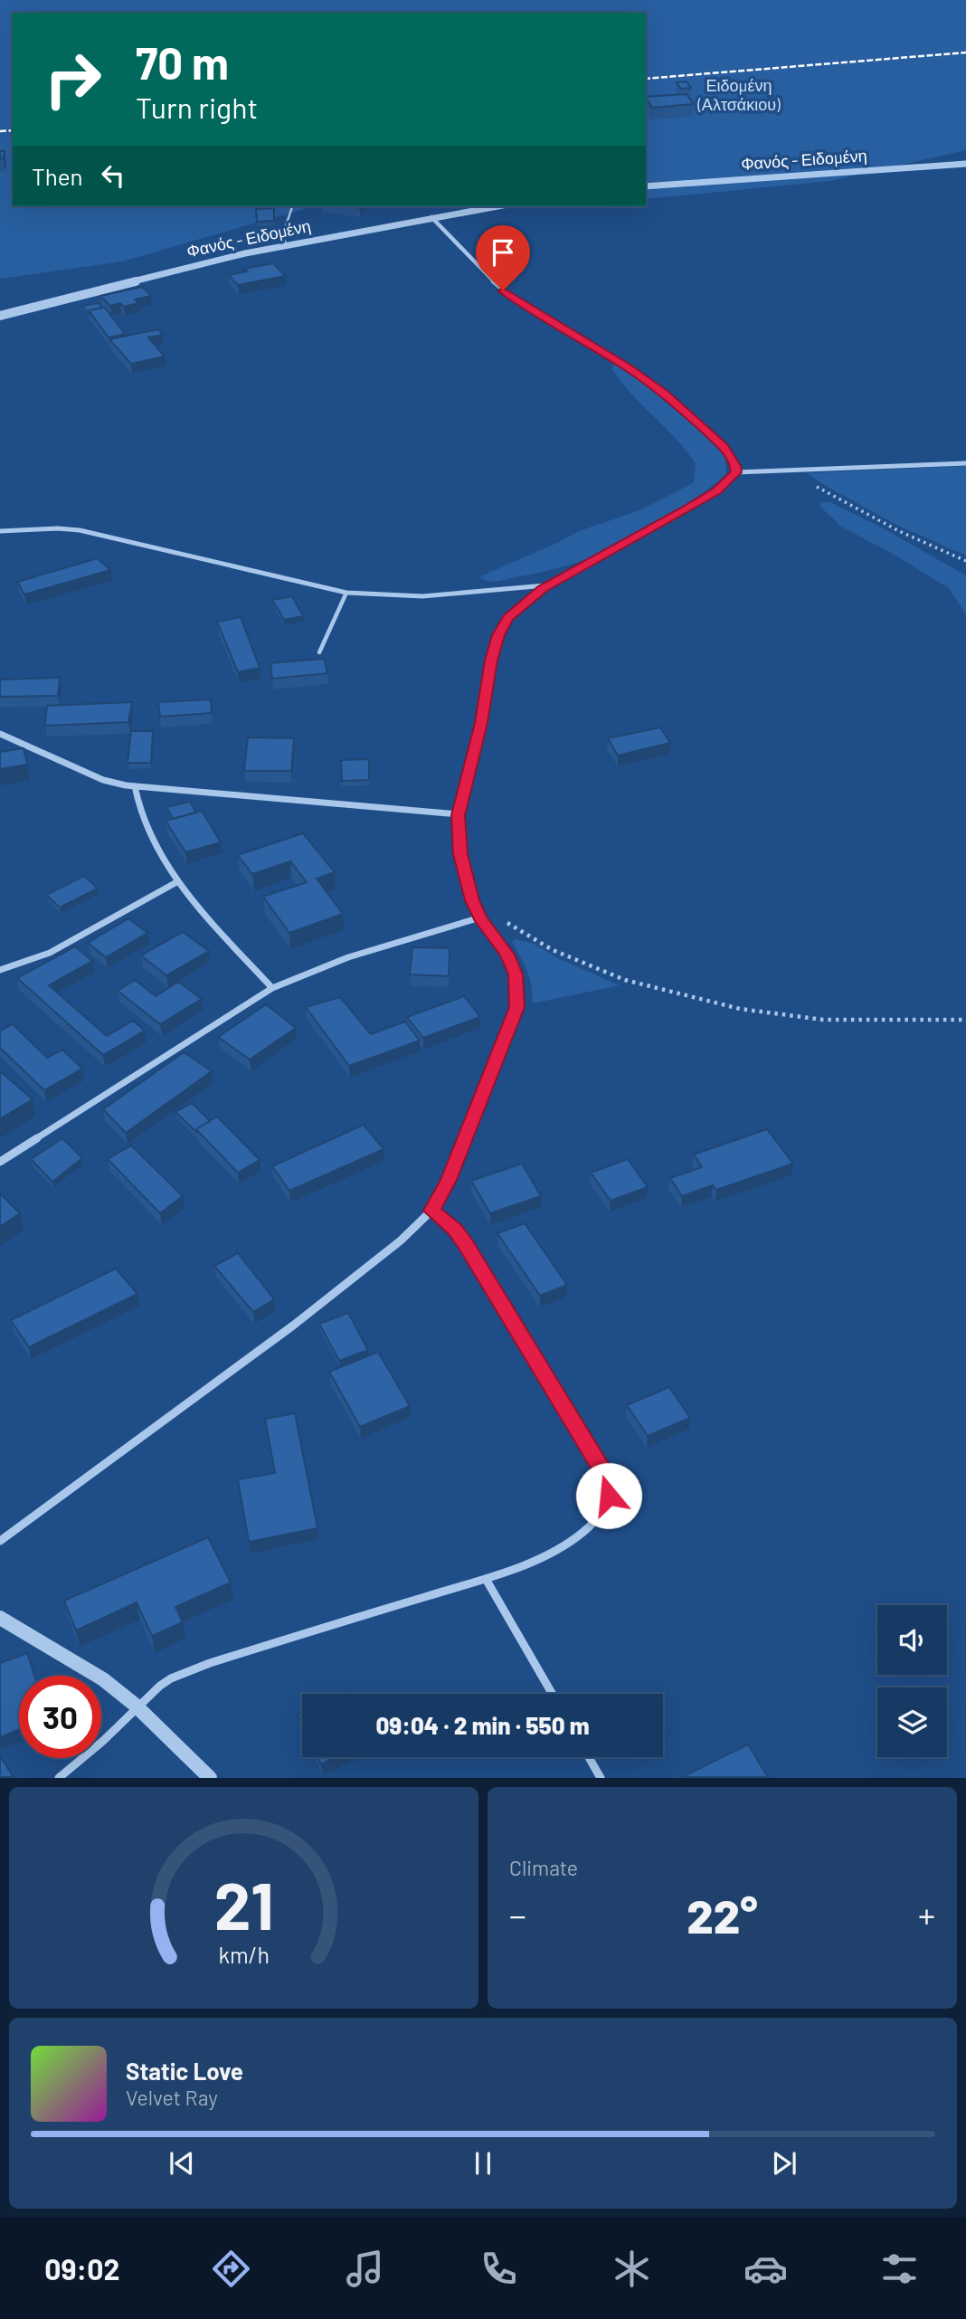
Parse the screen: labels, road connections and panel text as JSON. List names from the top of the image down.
{
  "streets": {
    "street": ["Φανός - Ειδομένη"]
  },
  "parks": ["Ειδομένη (Αλτσάκιου)"],
  "page": {
    "turn": ["70 m", "Turn right"],
    "then": "Then",
    "limit": "30",
    "trip": "09:04 · 2 min · 550 m",
    "tile": "Climate",
    "heat": ["−", "22°", "+"],
    "song": ["Static Love", "Velvet Ray"],
    "tabs": "09:02",
    "gauge": ["21", "km/h"]
  }
}
